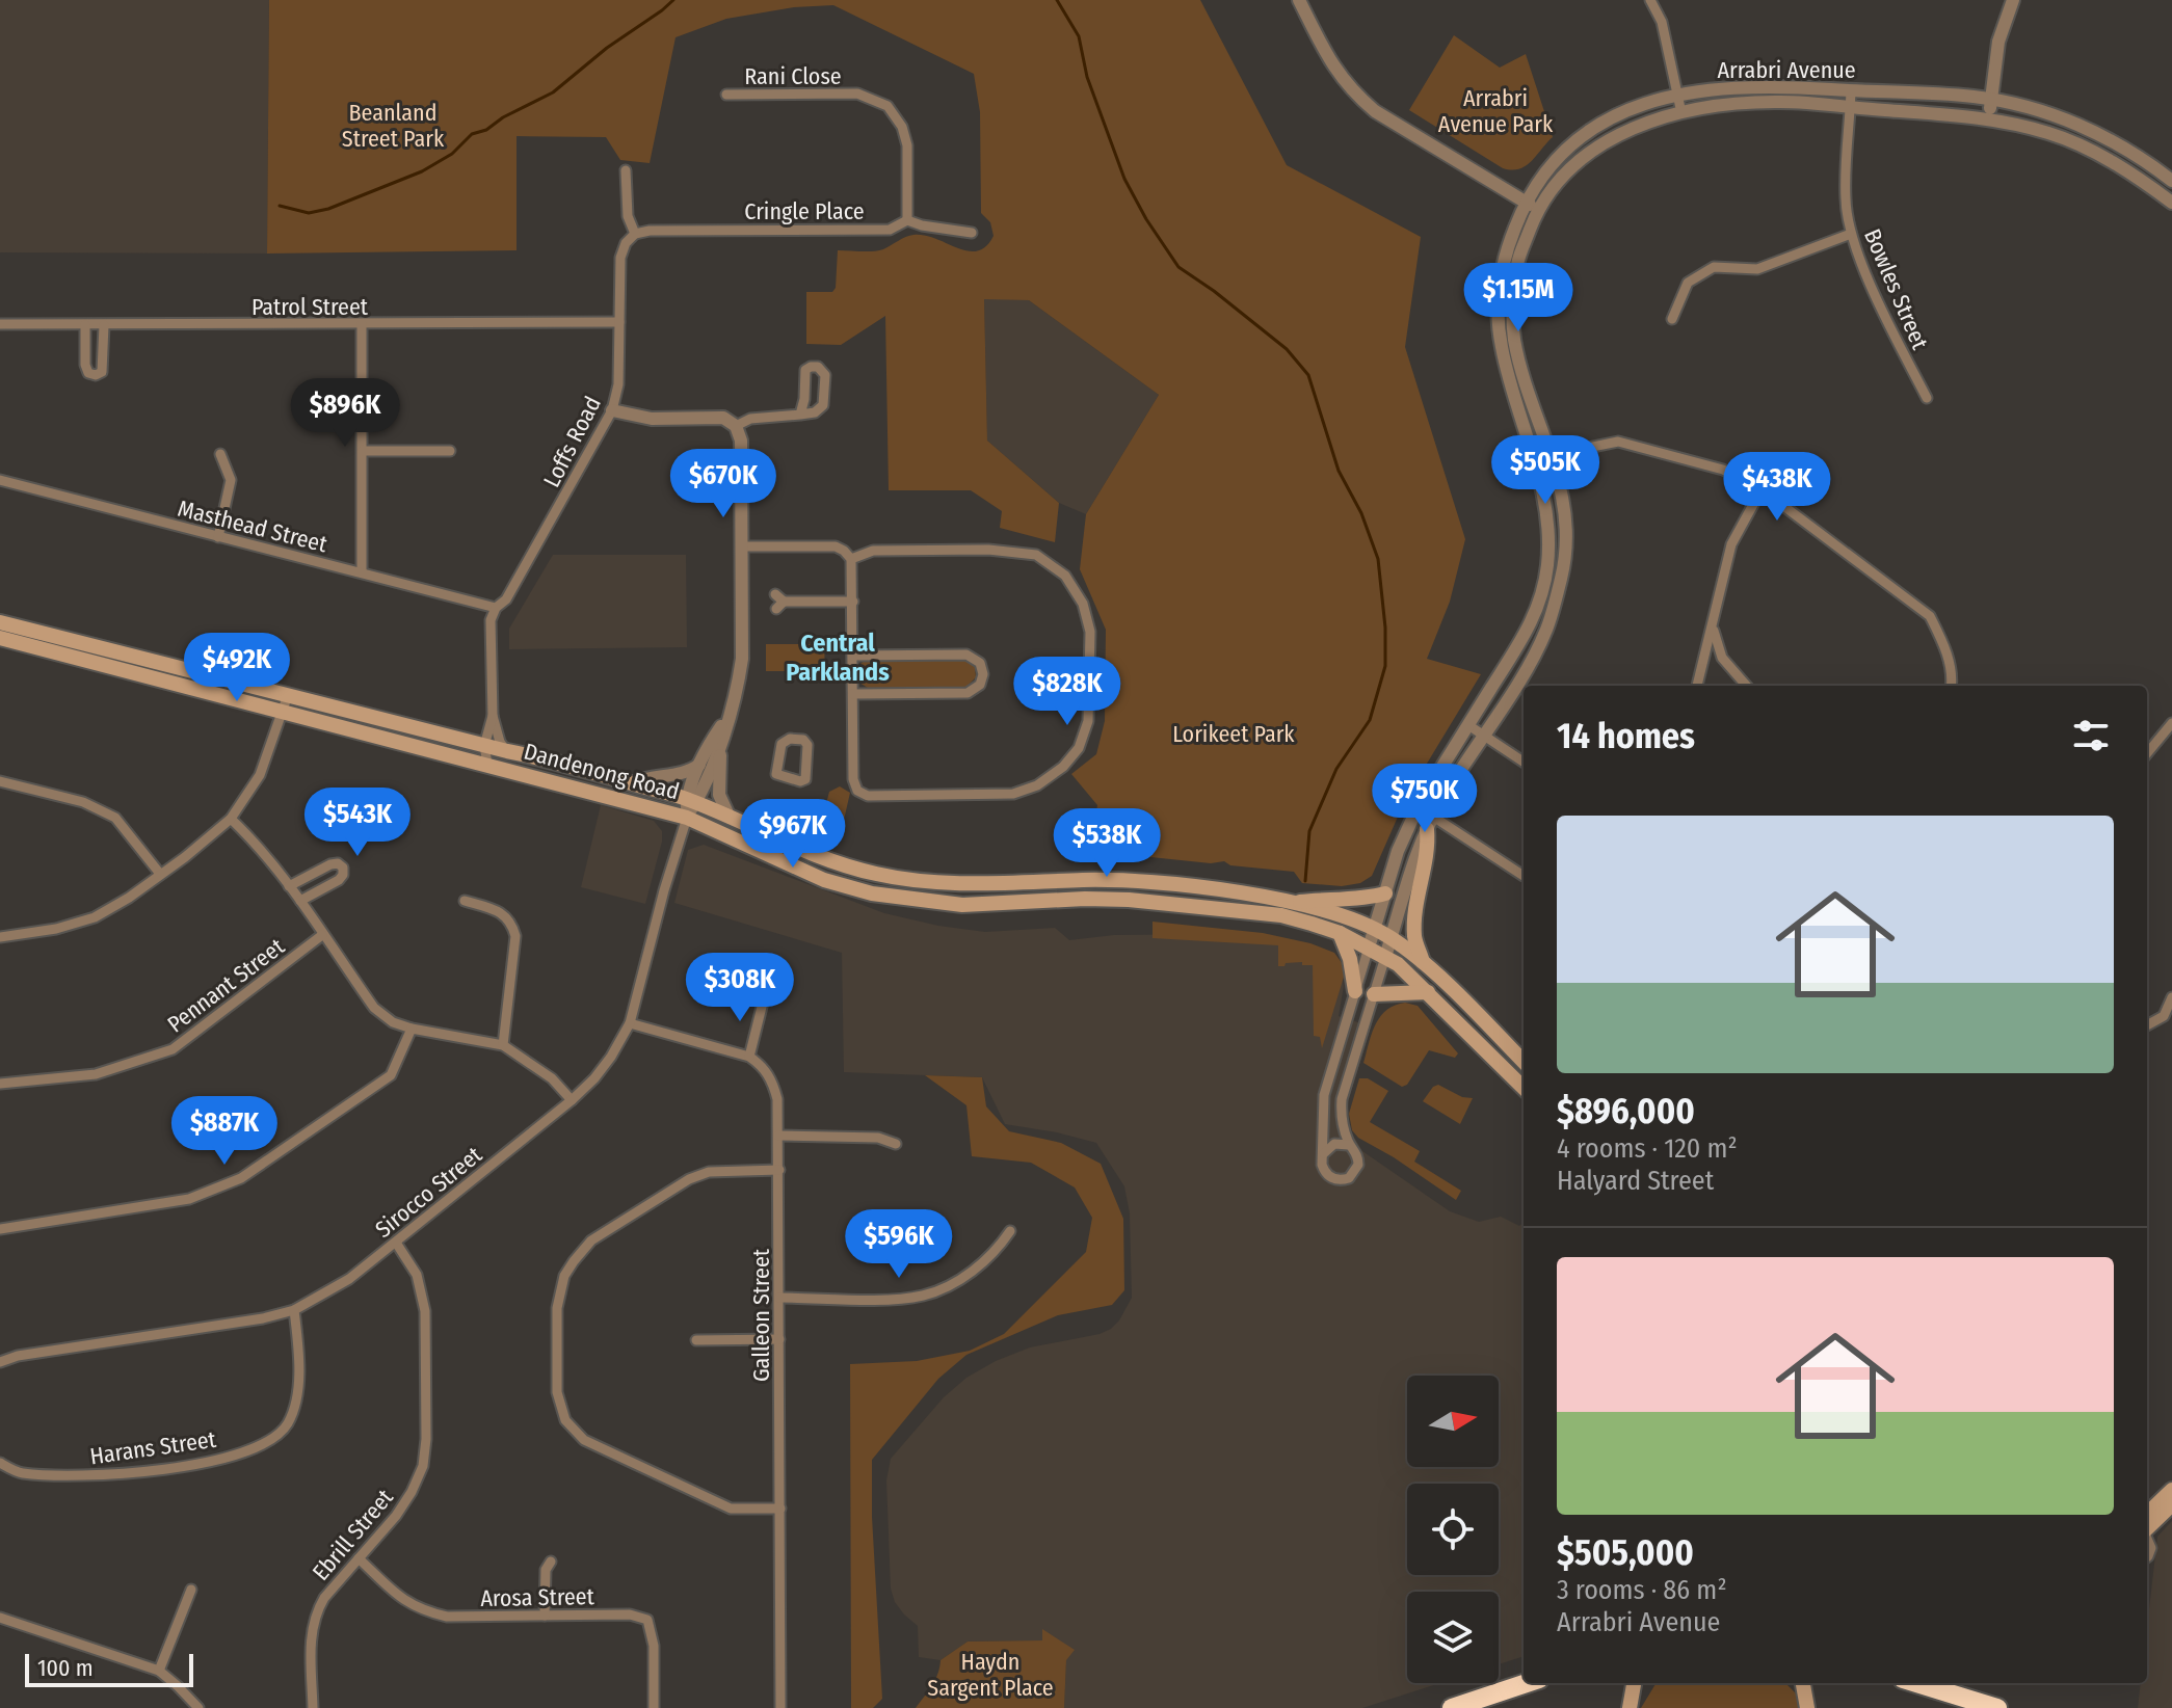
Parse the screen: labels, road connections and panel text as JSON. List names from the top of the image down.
{
  "streets": {
    "main road": ["Dandenong Road"],
    "street": [
      "Arrabri Avenue",
      "Rani Close",
      "Cringle Place",
      "Bowles Street",
      "Patrol Street",
      "Loffs Road",
      "Masthead Street",
      "Pennant Street",
      "Sirocco Street",
      "Galleon Street",
      "Harans Street",
      "Ebrill Street",
      "Arosa Street"
    ]
  },
  "crossings": [
    ["Arrabri Avenue", "Bowles Street"],
    ["Arrabri Avenue", "Dandenong Road"],
    ["Rani Close", "Cringle Place"],
    ["Cringle Place", "Loffs Road"],
    ["Patrol Street", "Loffs Road"],
    ["Loffs Road", "Masthead Street"],
    ["Loffs Road", "Dandenong Road"],
    ["Dandenong Road", "Sirocco Street"],
    ["Sirocco Street", "Harans Street"],
    ["Sirocco Street", "Ebrill Street"],
    ["Ebrill Street", "Arosa Street"]
  ],
  "districts": ["Central Parklands"],
  "parks": [
    "Arrabri Avenue Park",
    "Beanland Street Park",
    "Lorikeet Park",
    "Haydn Sargent Place"
  ],
  "scale_bar": "100 m",
  "north": "right",
  "page": {
    "price": [
      "$1.15M",
      "$896K",
      "$505K",
      "$670K",
      "$438K",
      "$492K",
      "$828K",
      "$750K",
      "$543K",
      "$967K",
      "$538K",
      "$308K",
      "$887K",
      "$596K"
    ],
    "heading": "14 homes",
    "list": [
      {
        "name": "$896,000",
        "note": "4 rooms · 120 m² · Halyard Street"
      },
      {
        "name": "$505,000",
        "note": "3 rooms · 86 m² · Arrabri Avenue"
      }
    ],
    "scale": "100 m"
  }
}
